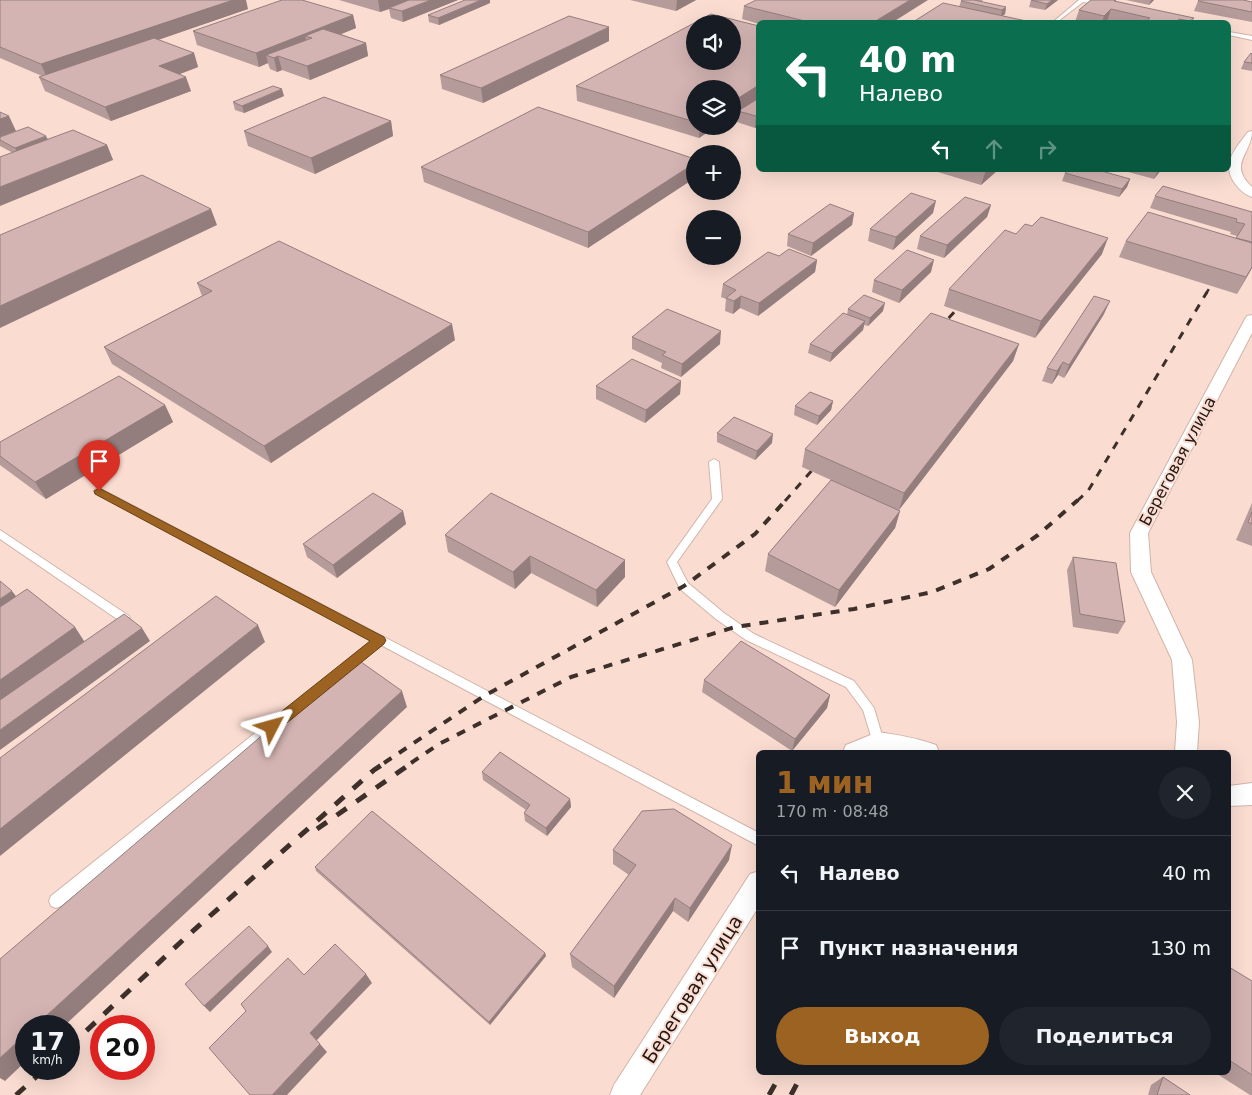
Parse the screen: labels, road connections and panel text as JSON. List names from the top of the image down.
{
  "streets": {
    "street": ["Береговая улица"]
  },
  "page": {
    "map_buttons": ["+", "−"],
    "turn": ["40 m", "Налево"],
    "heading": ["1 мин", "170 m · 08:48"],
    "list": [
      {
        "name": "Налево",
        "value": "40 m"
      },
      {
        "name": "Пункт назначения",
        "value": "130 m"
      }
    ],
    "buttons": ["Выход", "Поделиться"],
    "speed": "17 km/h",
    "limit": "20"
  }
}
